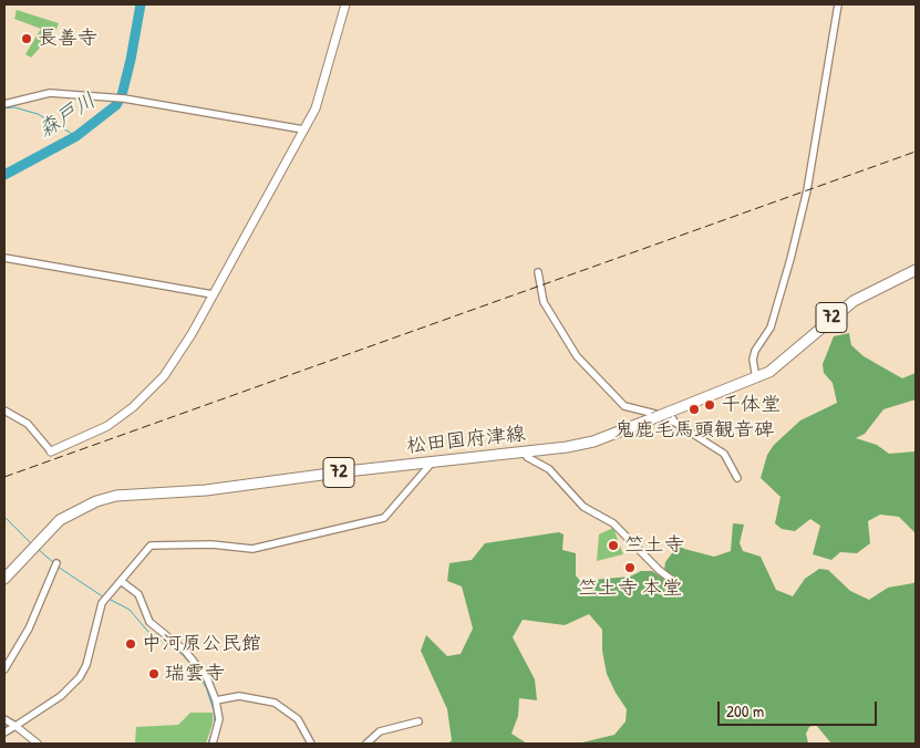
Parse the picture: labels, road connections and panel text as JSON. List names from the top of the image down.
{
  "streets": {
    "main road": ["72", "松田国府津線"]
  },
  "water": ["森戸川"],
  "places": [
    "長善寺",
    "千体堂",
    "鬼鹿毛馬頭観音碑",
    "竺土寺",
    "竺土寺 本堂",
    "中河原公民館",
    "瑞雲寺"
  ],
  "scale_bar": "200 m"
}
